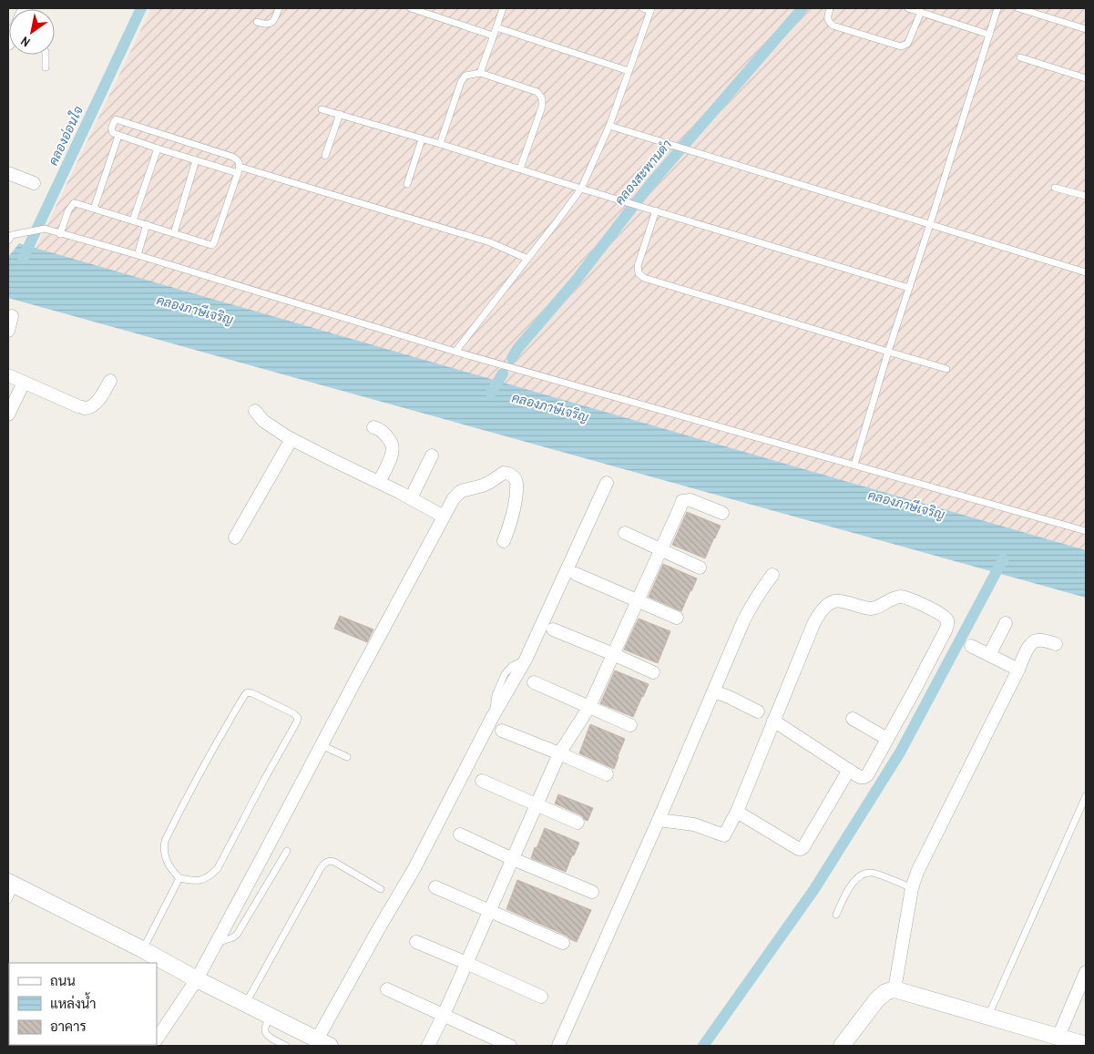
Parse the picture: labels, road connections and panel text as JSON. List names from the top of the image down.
{
  "water": ["คลองอ่อนใจ", "คลองสะพานดำ", "คลองภาษีเจริญ"],
  "legend": ["ถนน", "แหล่งน้ำ", "อาคาร"],
  "north": "bottom left"
}
